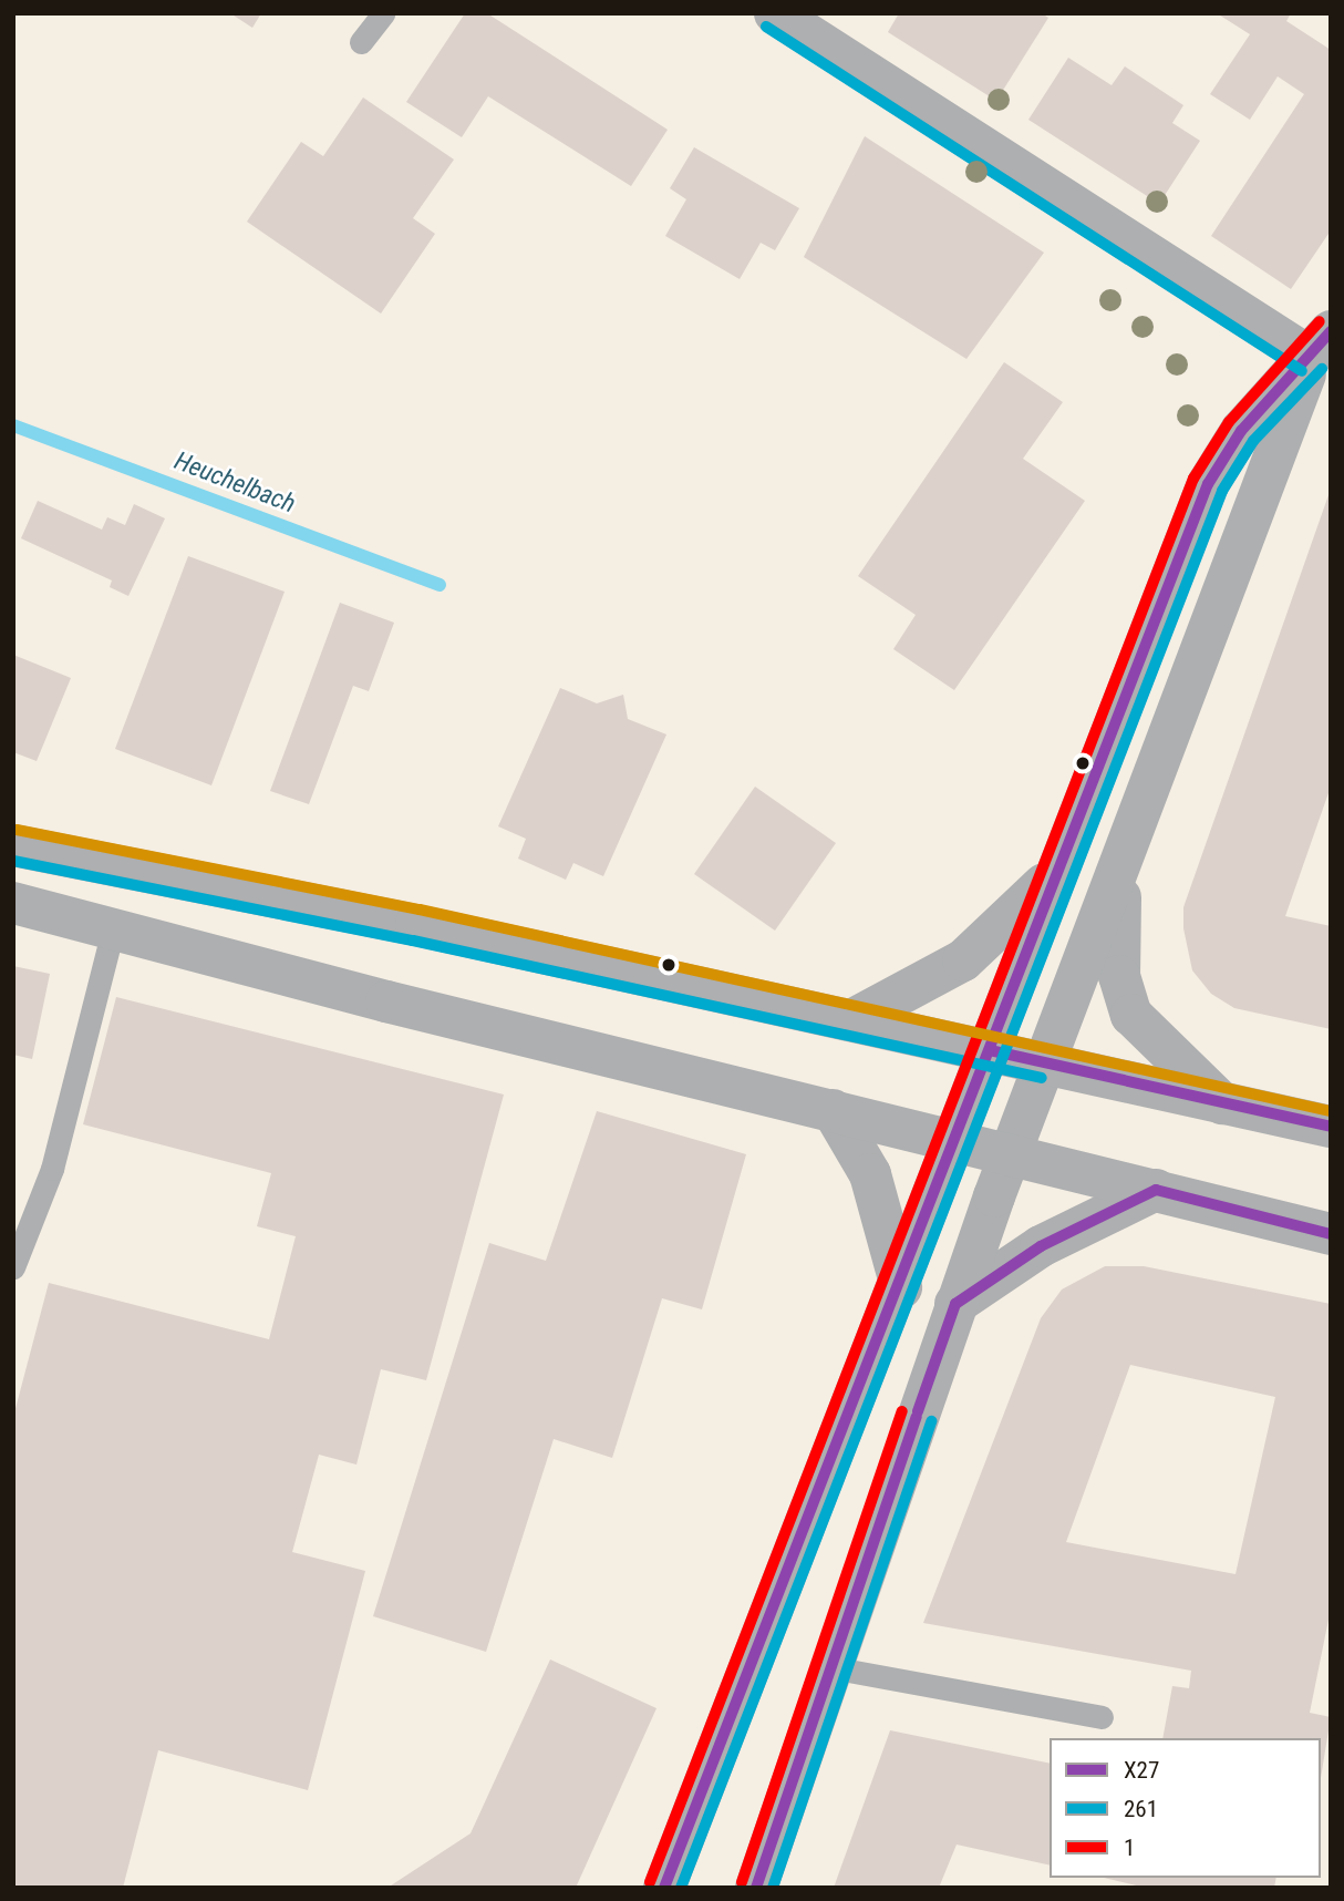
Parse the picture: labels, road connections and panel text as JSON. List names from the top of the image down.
{
  "water": ["Heuchelbach"],
  "lines": ["transit line 261", "transit line 1", "transit line X27"],
  "legend": ["X27", "261", "1"]
}
